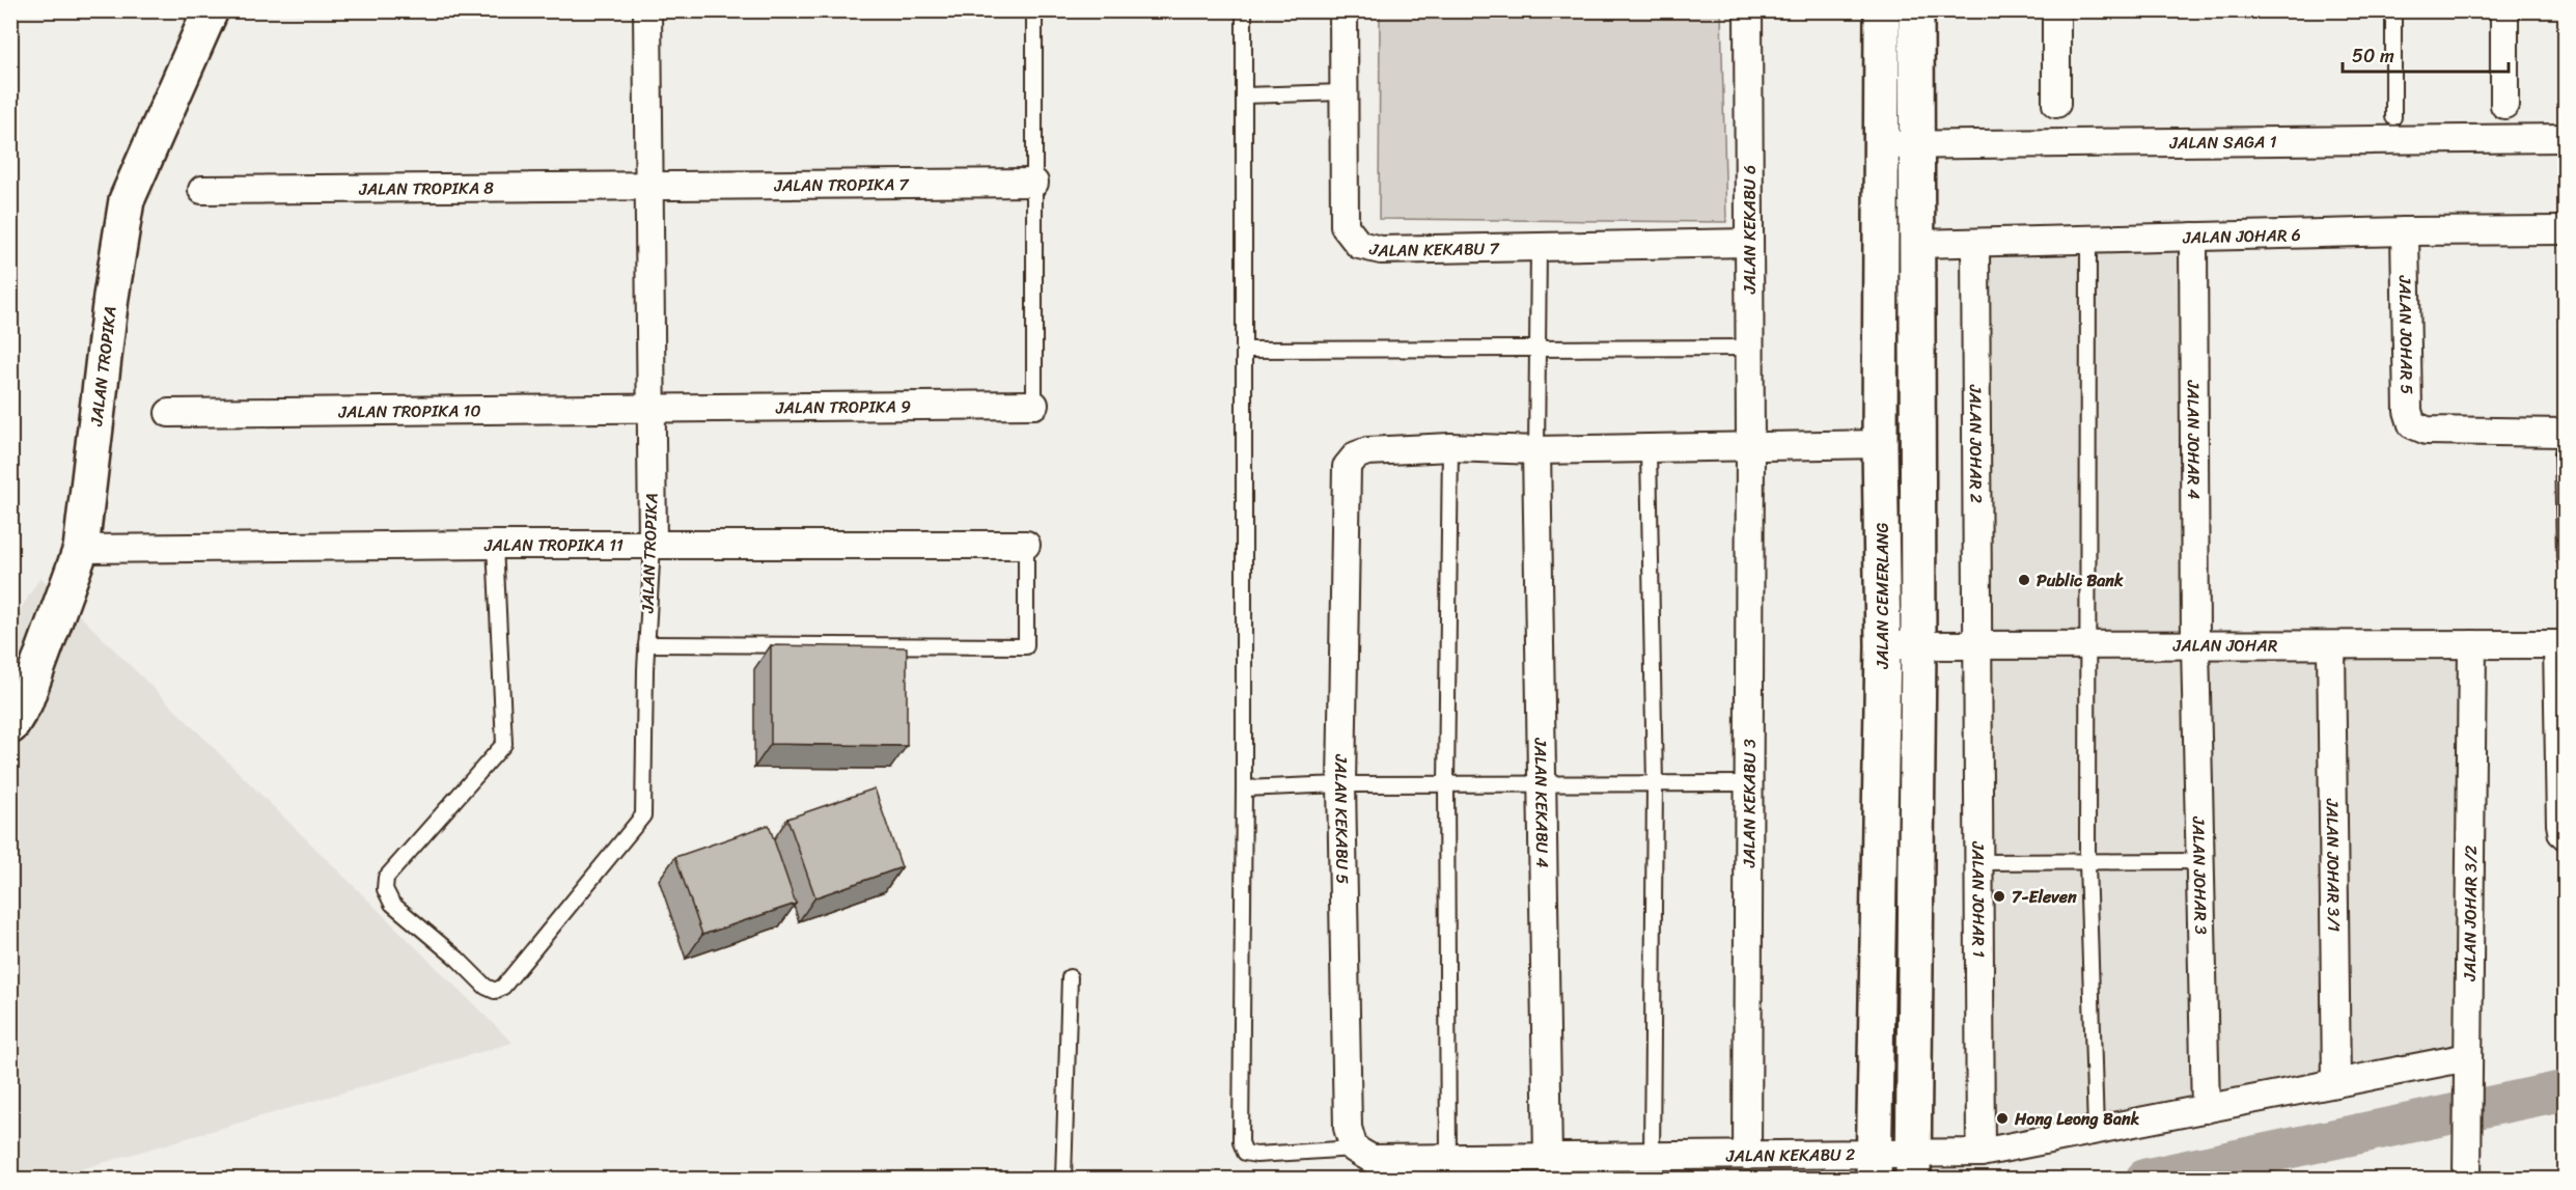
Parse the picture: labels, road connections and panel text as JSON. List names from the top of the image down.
{
  "streets": {
    "main road": ["JALAN TROPIKA", "JALAN CEMERLANG"],
    "street": [
      "JALAN SAGA 1",
      "JALAN TROPIKA 7",
      "JALAN TROPIKA 8",
      "JALAN KEKABU 6",
      "JALAN JOHAR 6",
      "JALAN KEKABU 7",
      "JALAN JOHAR 5",
      "JALAN TROPIKA 9",
      "JALAN TROPIKA 10",
      "JALAN JOHAR 4",
      "JALAN JOHAR 2",
      "JALAN TROPIKA 11",
      "JALAN JOHAR",
      "JALAN KEKABU 3",
      "JALAN KEKABU 4",
      "JALAN KEKABU 5",
      "JALAN JOHAR 3/1",
      "JALAN JOHAR 3",
      "JALAN JOHAR 1",
      "JALAN JOHAR 3/2",
      "JALAN KEKABU 2"
    ]
  },
  "crossings": [
    ["JALAN SAGA 1", "JALAN CEMERLANG"],
    ["JALAN TROPIKA 7", "JALAN TROPIKA 8"],
    ["JALAN TROPIKA 7", "JALAN TROPIKA"],
    ["JALAN TROPIKA 8", "JALAN TROPIKA"],
    ["JALAN KEKABU 6", "JALAN KEKABU 7"],
    ["JALAN KEKABU 6", "JALAN KEKABU 3"],
    ["JALAN JOHAR 6", "JALAN JOHAR 5"],
    ["JALAN JOHAR 6", "JALAN JOHAR 4"],
    ["JALAN JOHAR 6", "JALAN JOHAR 2"],
    ["JALAN TROPIKA", "JALAN TROPIKA 9"],
    ["JALAN TROPIKA", "JALAN TROPIKA 10"],
    ["JALAN TROPIKA", "JALAN TROPIKA 11"],
    ["JALAN TROPIKA 9", "JALAN TROPIKA 10"],
    ["JALAN JOHAR 4", "JALAN JOHAR"],
    ["JALAN JOHAR 4", "JALAN JOHAR 3"],
    ["JALAN JOHAR 2", "JALAN JOHAR"],
    ["JALAN JOHAR 2", "JALAN JOHAR 1"],
    ["JALAN CEMERLANG", "JALAN JOHAR"],
    ["JALAN CEMERLANG", "JALAN KEKABU 2"],
    ["JALAN JOHAR", "JALAN JOHAR 3/1"],
    ["JALAN JOHAR", "JALAN JOHAR 3"],
    ["JALAN JOHAR", "JALAN JOHAR 1"],
    ["JALAN JOHAR", "JALAN JOHAR 3/2"],
    ["JALAN KEKABU 3", "JALAN KEKABU 2"],
    ["JALAN KEKABU 4", "JALAN KEKABU 2"],
    ["JALAN KEKABU 5", "JALAN KEKABU 2"]
  ],
  "places": ["Public Bank", "7-Eleven", "Hong Leong Bank"],
  "scale_bar": "50 m"
}
